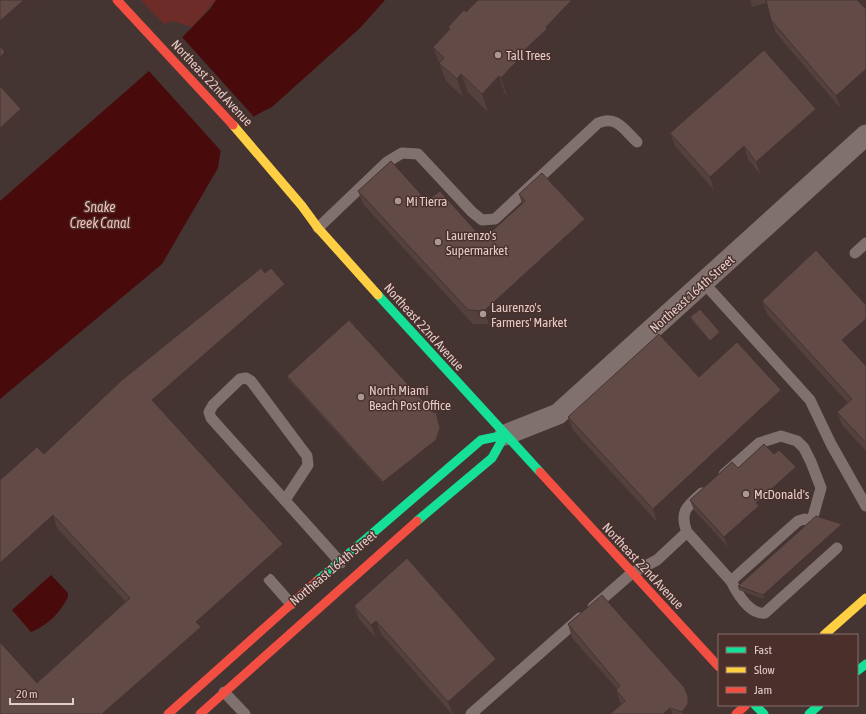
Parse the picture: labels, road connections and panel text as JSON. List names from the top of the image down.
{
  "streets": {
    "street": ["Northeast 22nd Avenue", "Northeast 164th Street"]
  },
  "crossings": [
    ["Northeast 22nd Avenue", "Northeast 164th Street"]
  ],
  "water": ["Snake Creek Canal"],
  "places": [
    "Tall Trees",
    "Mi Tierra",
    "Laurenzo's Supermarket",
    "Laurenzo's Farmers' Market",
    "North Miami Beach Post Office",
    "McDonald's"
  ],
  "legend": ["Fast", "Slow", "Jam"],
  "scale_bar": "20 m"
}
